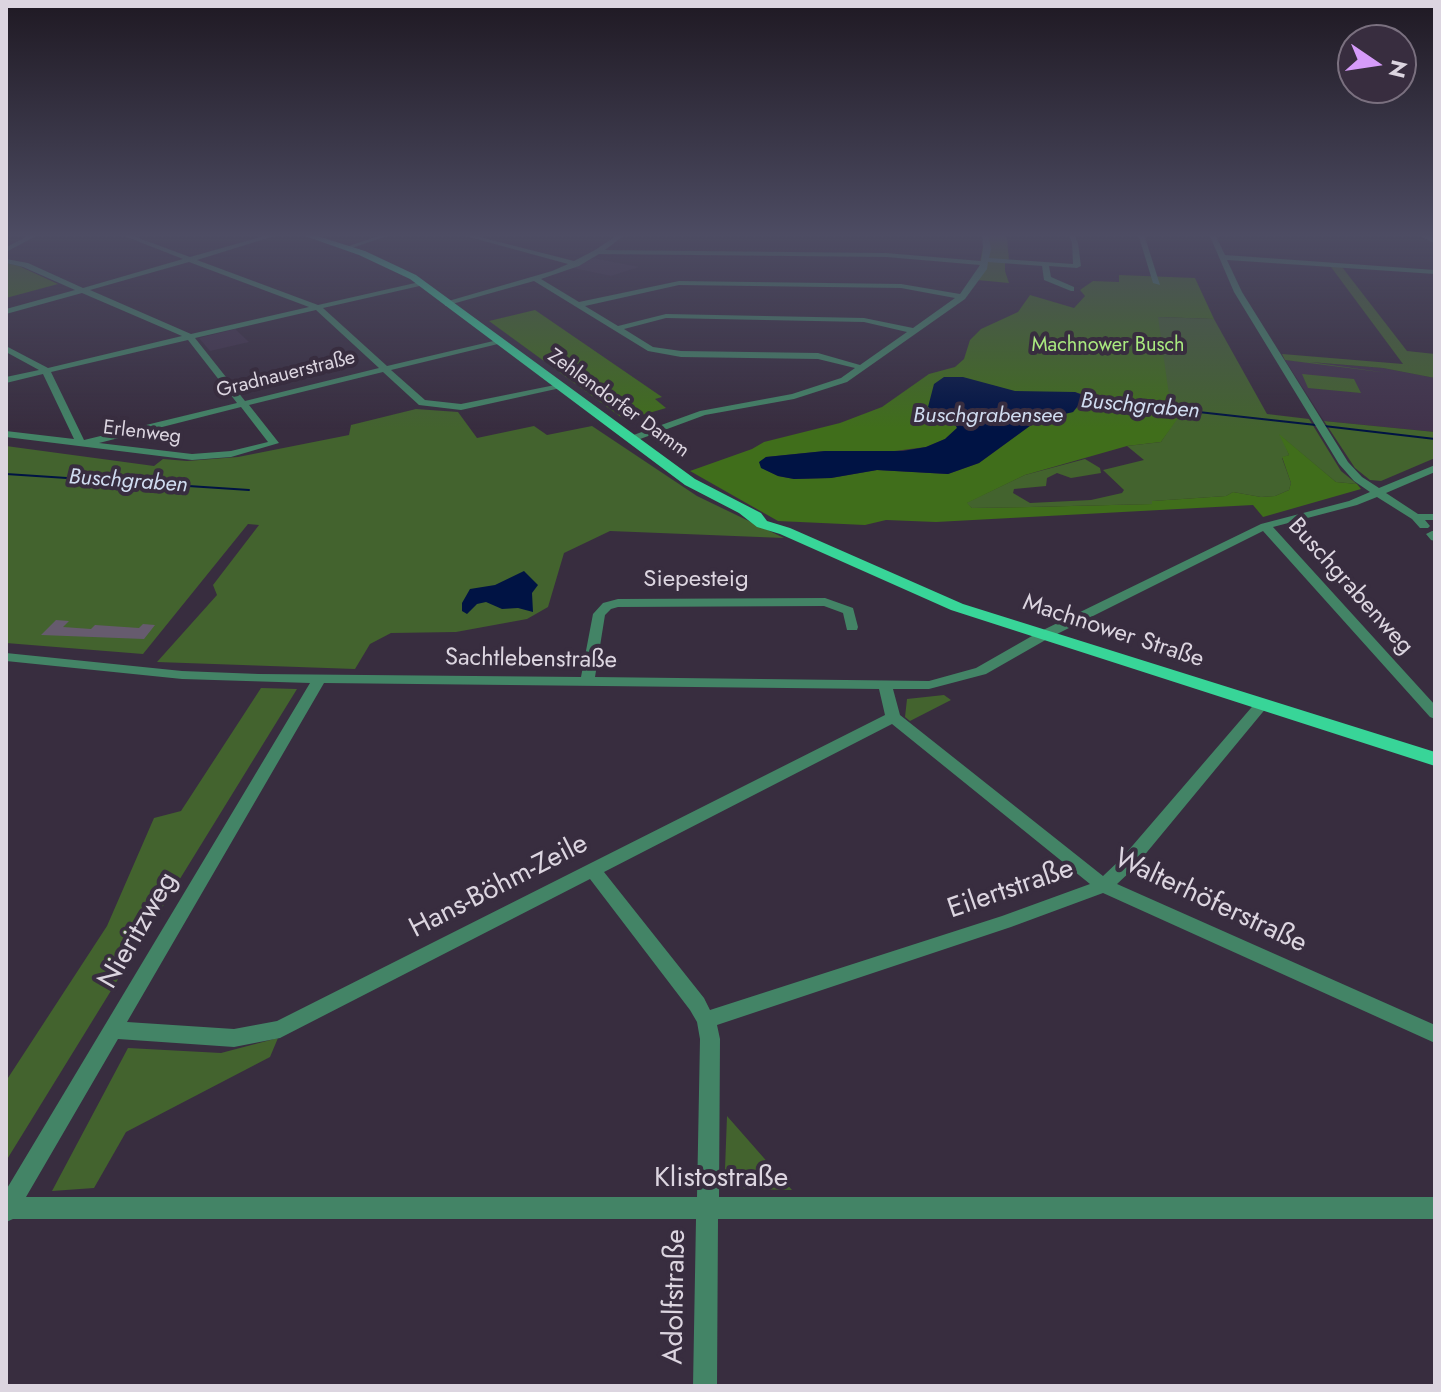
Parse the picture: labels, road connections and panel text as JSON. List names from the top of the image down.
{
  "streets": {
    "main road": ["Zehlendorfer Damm", "Machnower Straße"],
    "street": [
      "Gradnauerstraße",
      "Erlenweg",
      "Siepesteig",
      "Buschgrabenweg",
      "Sachtlebenstraße",
      "Hans-Böhm-Zeile",
      "Eilertstraße",
      "Walterhöferstraße",
      "Nieritzweg",
      "Klistostraße",
      "Adolfstraße"
    ]
  },
  "crossings": [
    ["Gradnauerstraße", "Zehlendorfer Damm"],
    ["Gradnauerstraße", "Erlenweg"],
    ["Zehlendorfer Damm", "Machnower Straße"],
    ["Siepesteig", "Sachtlebenstraße"],
    ["Buschgrabenweg", "Sachtlebenstraße"],
    ["Machnower Straße", "Sachtlebenstraße"],
    ["Machnower Straße", "Eilertstraße"],
    ["Sachtlebenstraße", "Nieritzweg"],
    ["Hans-Böhm-Zeile", "Walterhöferstraße"],
    ["Hans-Böhm-Zeile", "Nieritzweg"],
    ["Eilertstraße", "Walterhöferstraße"],
    ["Eilertstraße", "Adolfstraße"],
    ["Nieritzweg", "Klistostraße"],
    ["Klistostraße", "Adolfstraße"]
  ],
  "water": ["Buschgraben", "Buschgrabensee"],
  "parks": ["Machnower Busch"],
  "north": "right"
}
